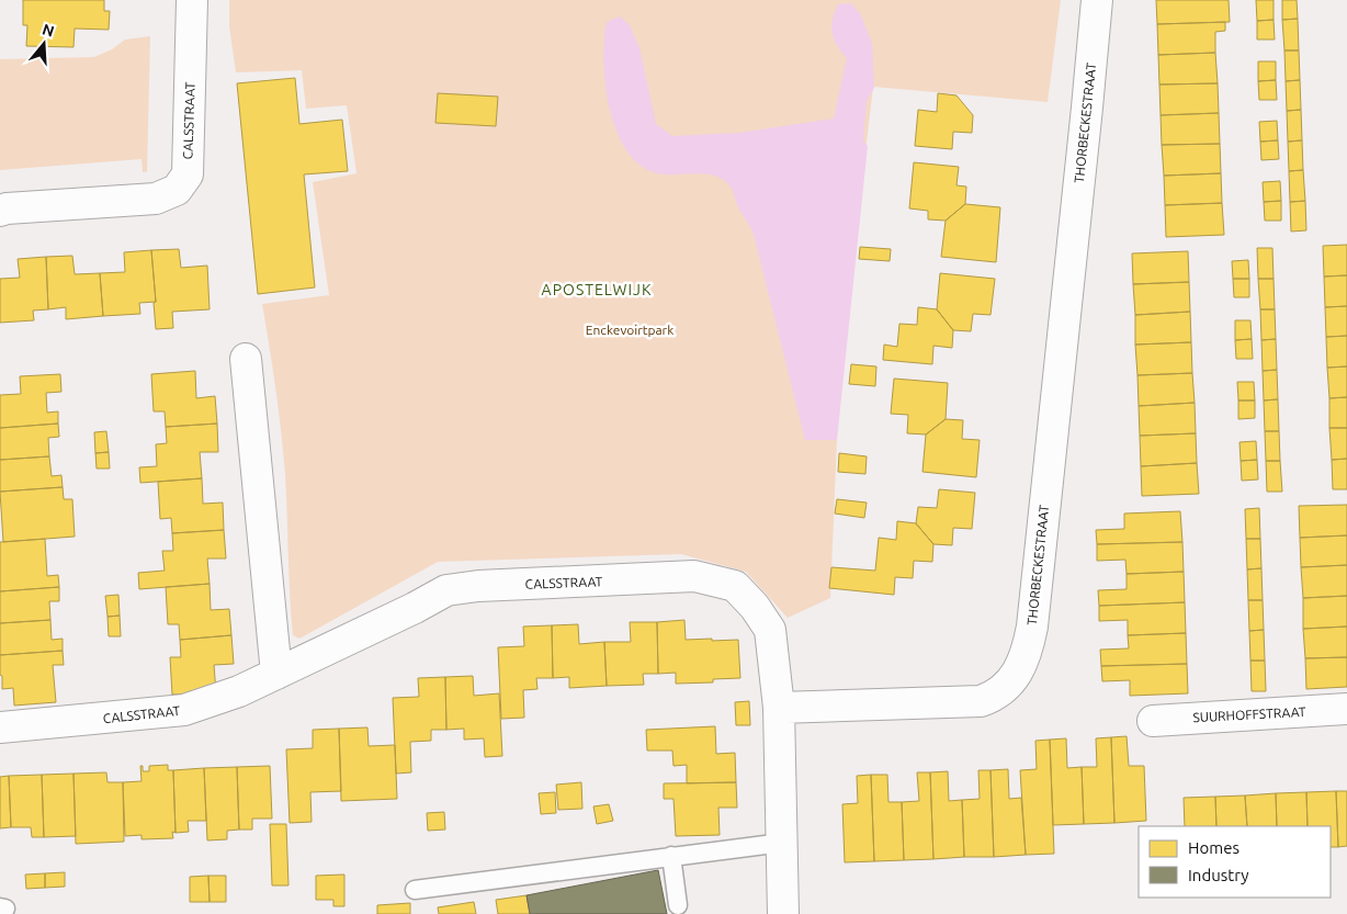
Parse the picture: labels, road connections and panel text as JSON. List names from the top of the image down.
{
  "streets": {
    "street": ["CALSSTRAAT", "THORBECKESTRAAT", "SUURHOFFSTRAAT"]
  },
  "crossings": [
    ["CALSSTRAAT", "THORBECKESTRAAT"]
  ],
  "districts": ["APOSTELWIJK"],
  "parks": ["Enckevoirtpark"],
  "legend": ["Homes", "Industry"],
  "north": "top"
}
